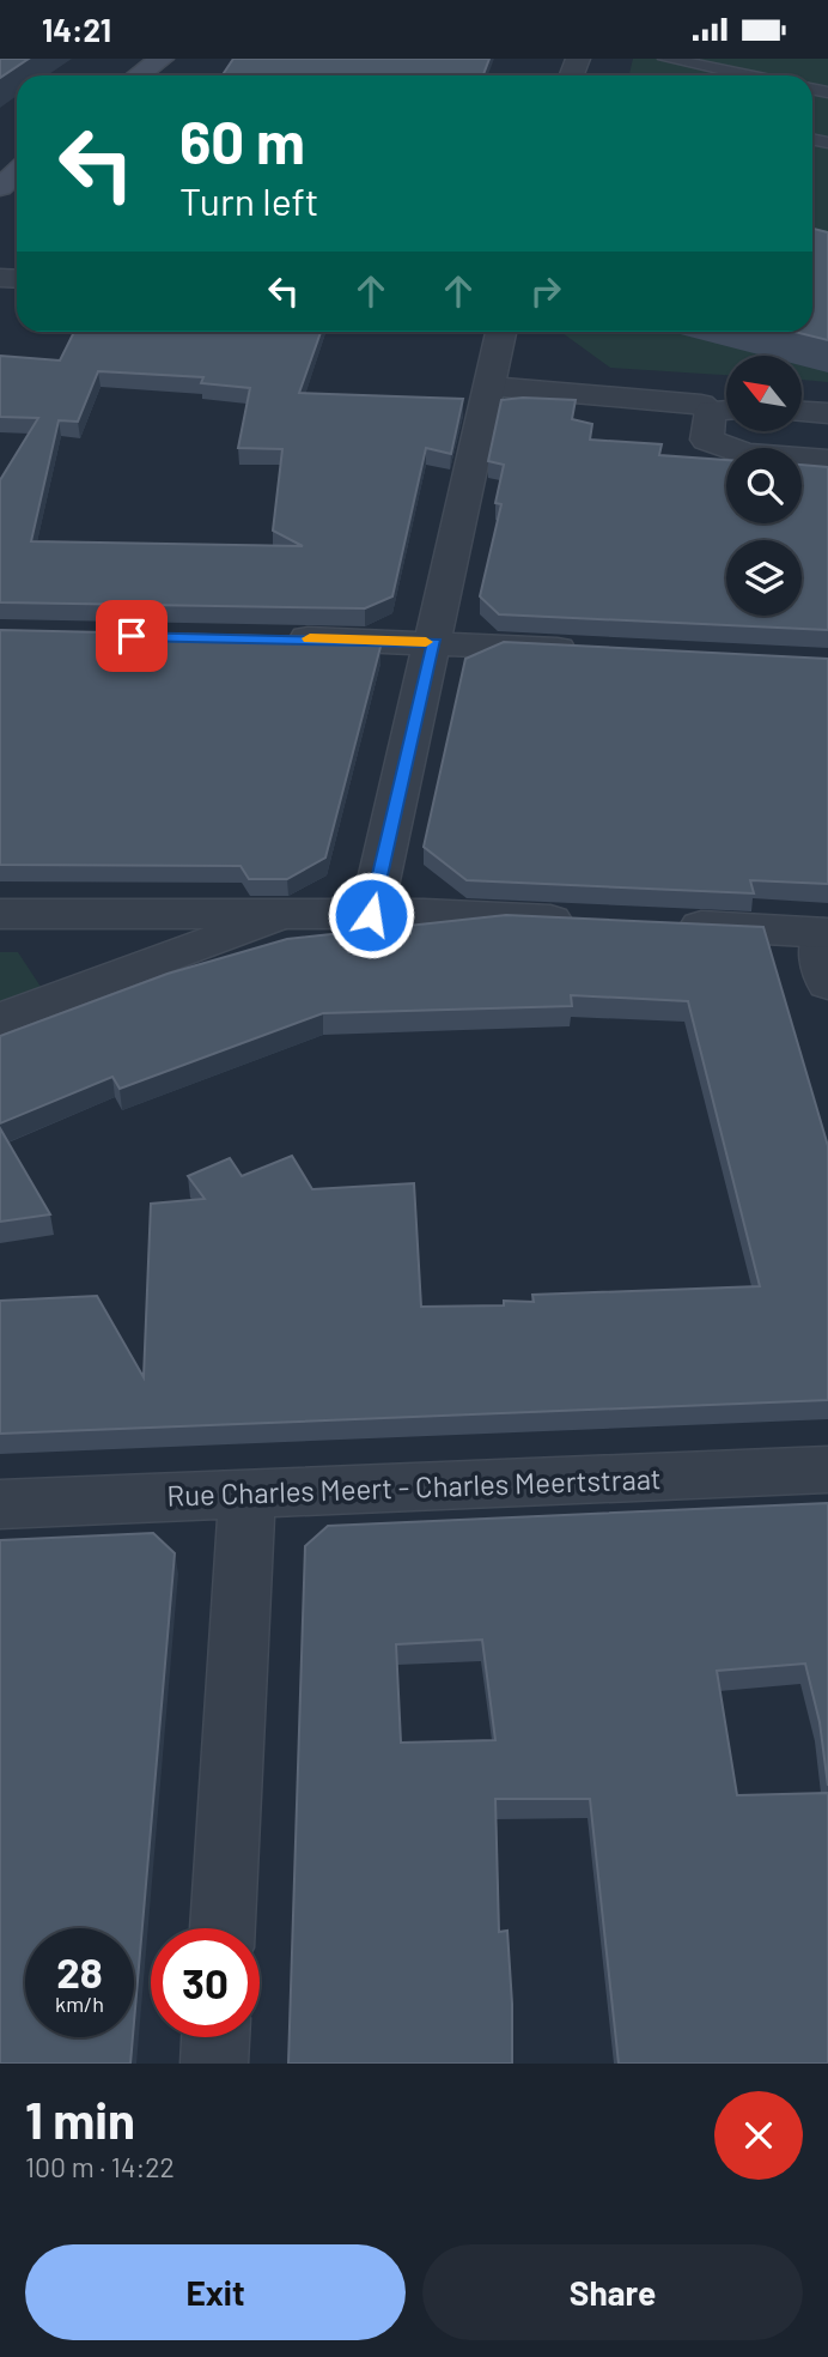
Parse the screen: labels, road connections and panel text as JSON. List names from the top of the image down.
{
  "streets": {
    "street": ["Rue Charles Meert - Charles Meertstraat"]
  },
  "north": "top left",
  "page": {
    "status": "14:21",
    "turn": ["60 m", "Turn left"],
    "speed": "28 km/h",
    "limit": "30",
    "heading": ["1 min", "100 m · 14:22"],
    "buttons": ["Exit", "Share"]
  }
}
